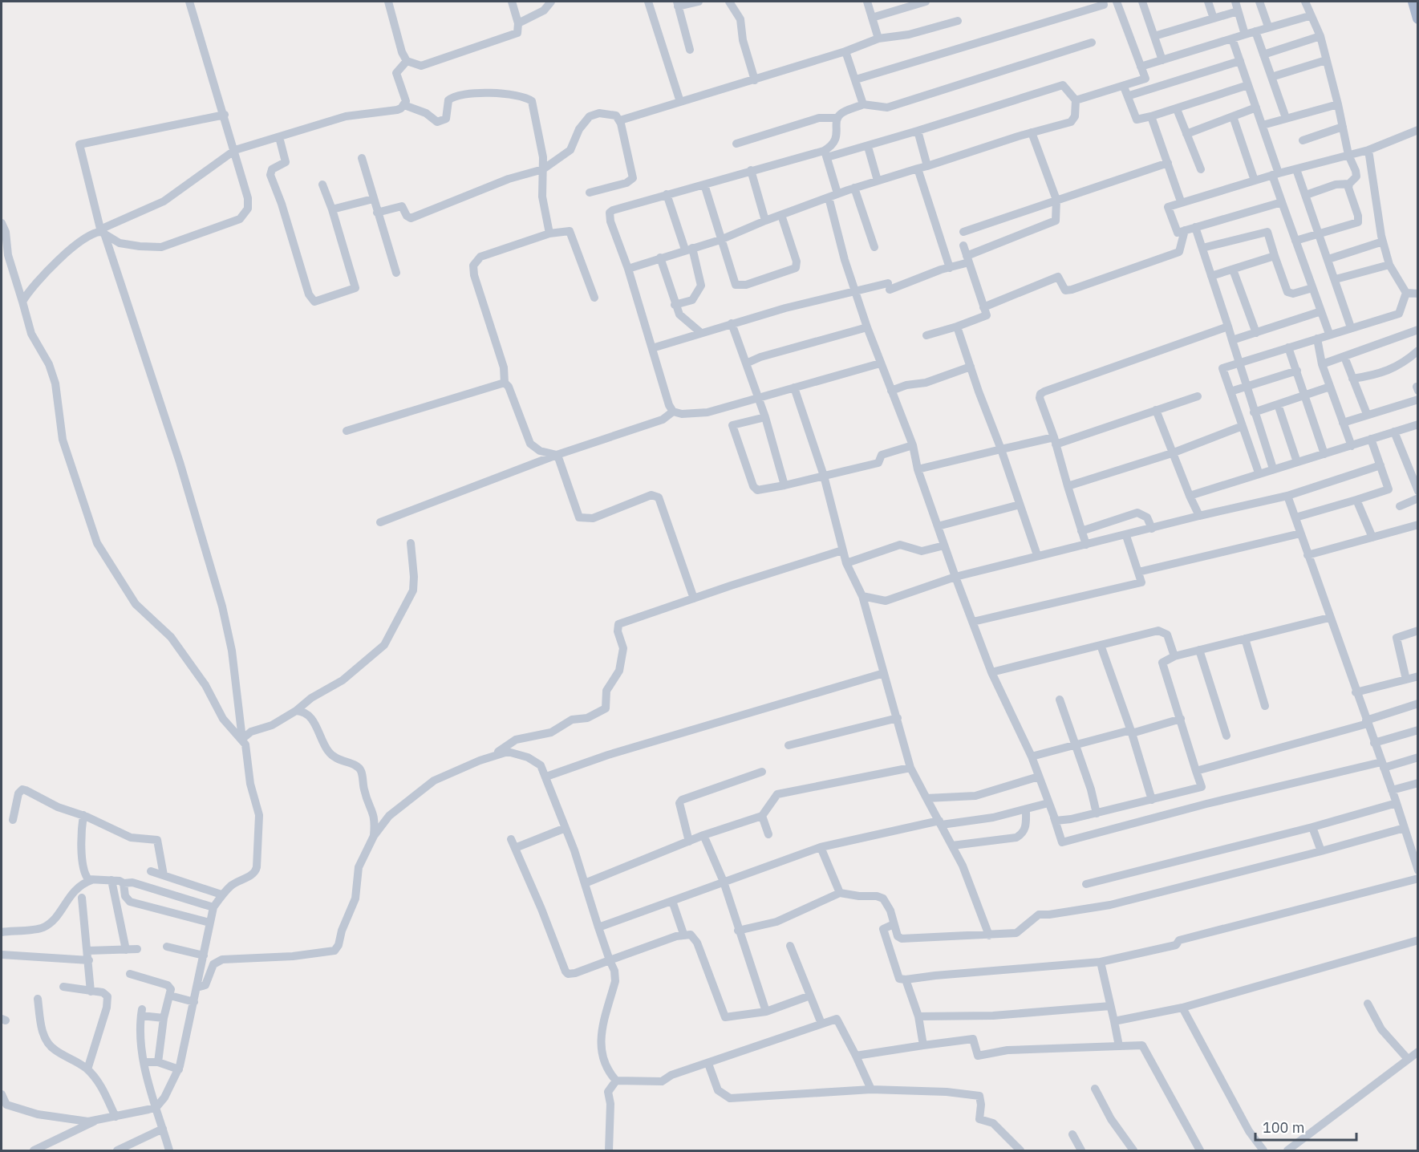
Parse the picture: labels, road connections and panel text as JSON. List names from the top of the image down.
{
  "scale_bar": "100 m"
}
